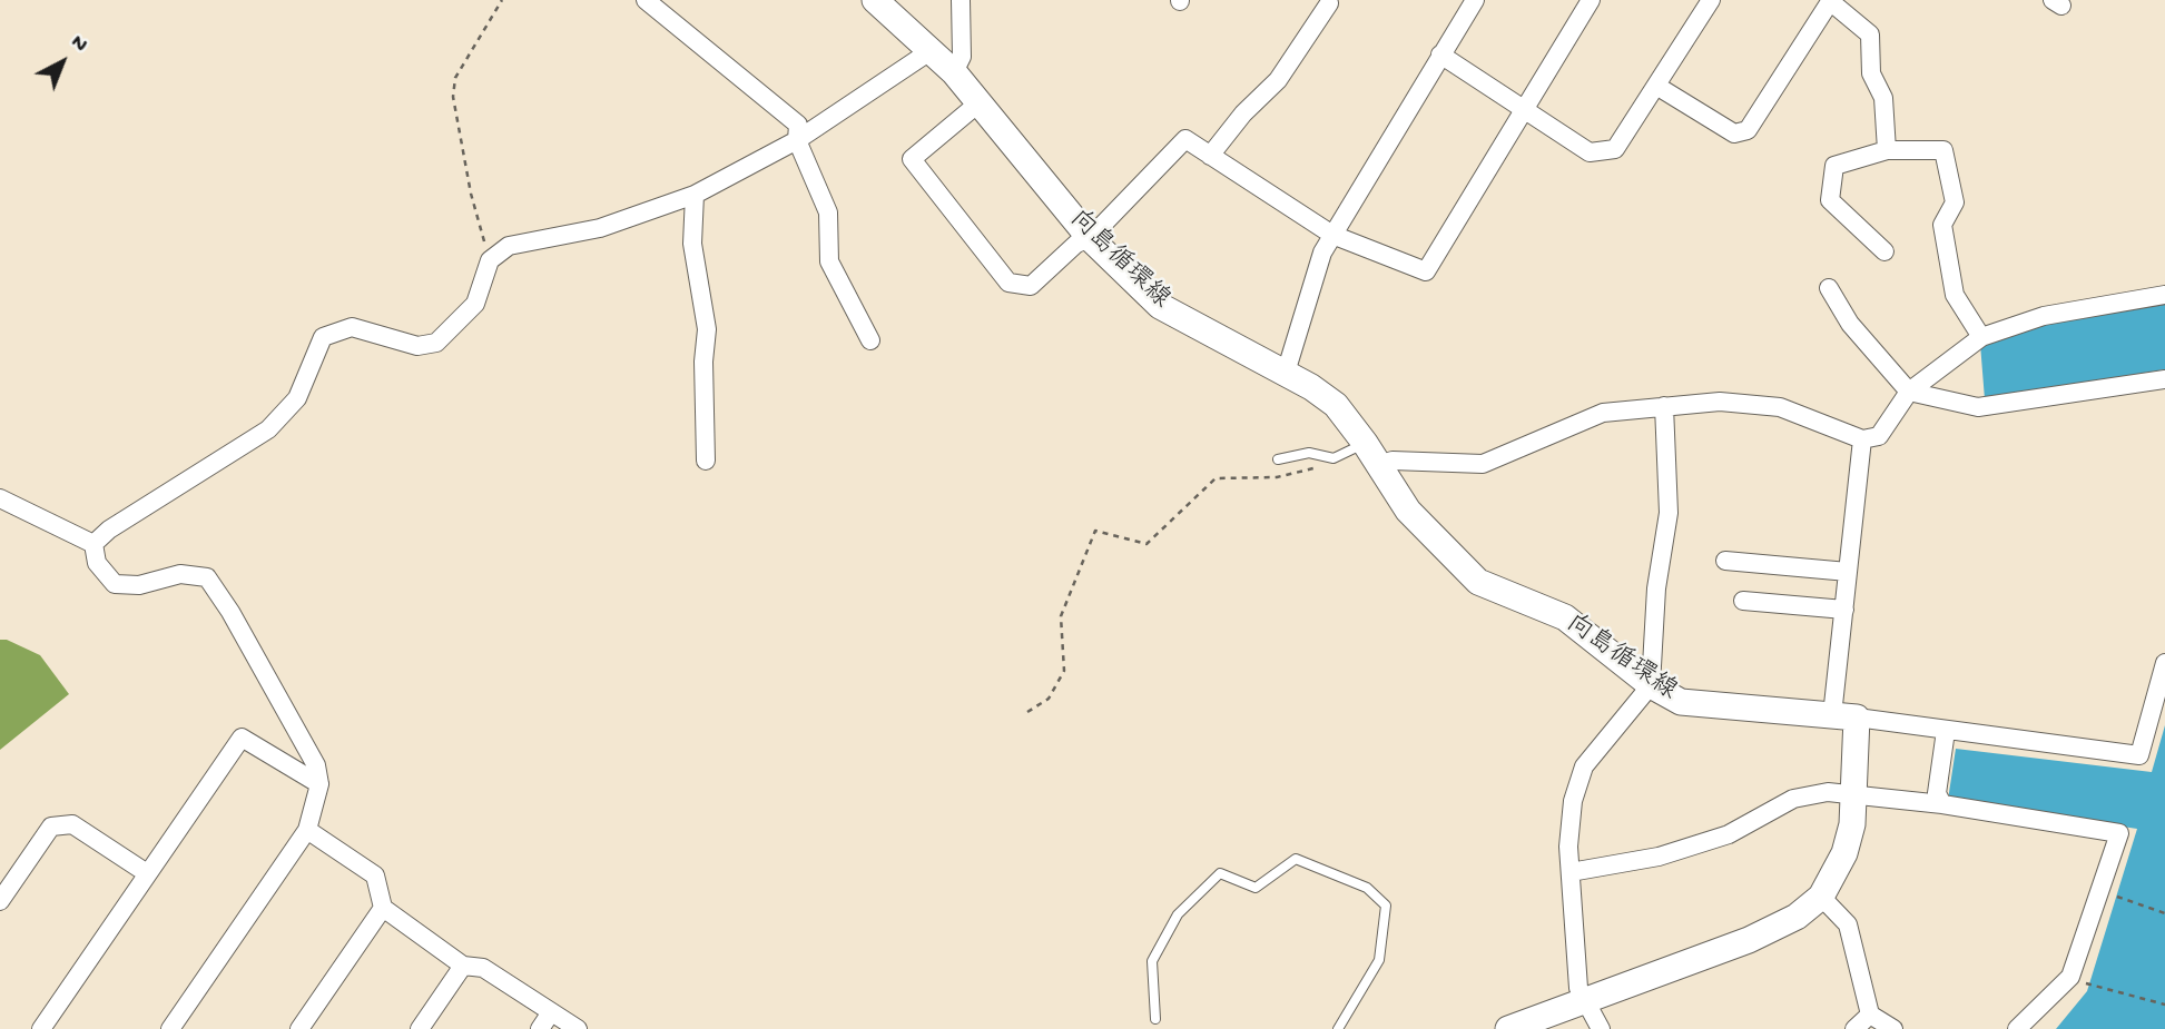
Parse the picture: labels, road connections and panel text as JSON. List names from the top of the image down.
{
  "streets": {
    "main road": ["向島循環線"]
  },
  "north": "top right"
}
